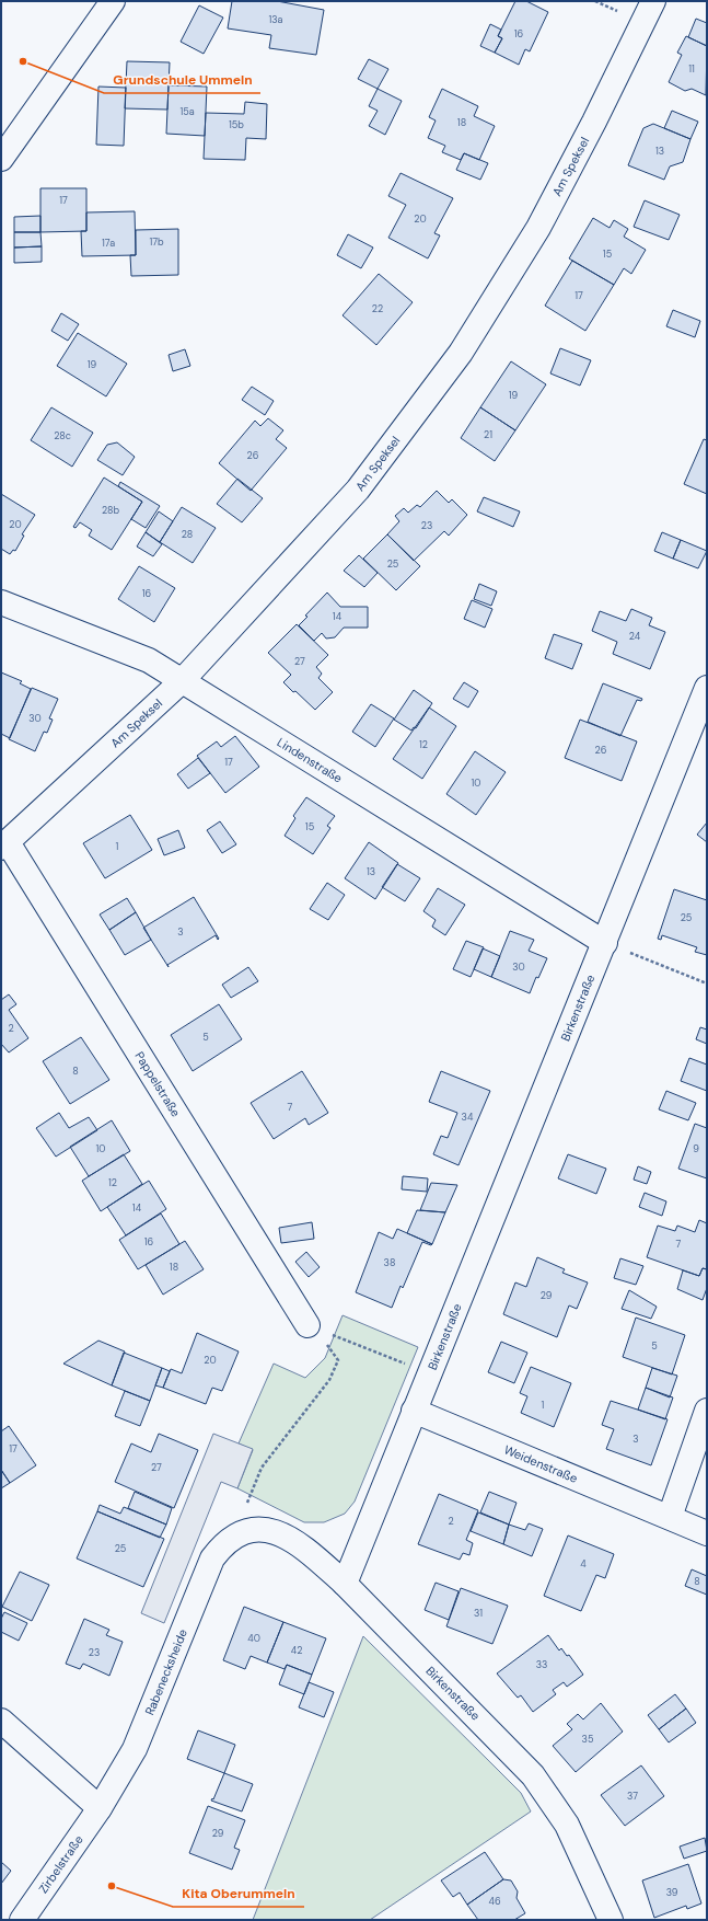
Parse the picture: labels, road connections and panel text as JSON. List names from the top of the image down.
{
  "streets": {
    "street": [
      "Am Speksel",
      "Lindenstraße",
      "Birkenstraße",
      "Pappelstraße",
      "Weidenstraße",
      "Rabenecksheide",
      "Zirbelstraße"
    ]
  },
  "crossings": [
    ["Am Speksel", "Lindenstraße"],
    ["Am Speksel", "Pappelstraße"],
    ["Lindenstraße", "Birkenstraße"],
    ["Birkenstraße", "Weidenstraße"],
    ["Rabenecksheide", "Zirbelstraße"]
  ],
  "places": ["Grundschule Ummeln", "Kita Oberummeln"],
  "house_numbers": [
    "13a",
    "16",
    "11",
    "15a",
    "18",
    "15b",
    "13",
    "17",
    "20",
    "17b",
    "17a",
    "15",
    "17",
    "22",
    "19",
    "19",
    "21",
    "28c",
    "26",
    "28b",
    "20",
    "23",
    "28",
    "25",
    "16",
    "14",
    "24",
    "27",
    "30",
    "12",
    "26",
    "17",
    "10",
    "15",
    "1",
    "13",
    "25",
    "3",
    "30",
    "2",
    "5",
    "8",
    "7",
    "34",
    "10",
    "9",
    "12",
    "14",
    "16",
    "7",
    "38",
    "18",
    "29",
    "5",
    "20",
    "1",
    "3",
    "17",
    "27",
    "2",
    "25",
    "4",
    "8",
    "31",
    "40",
    "42",
    "23",
    "33",
    "35",
    "37",
    "29",
    "39",
    "46"
  ]
}
